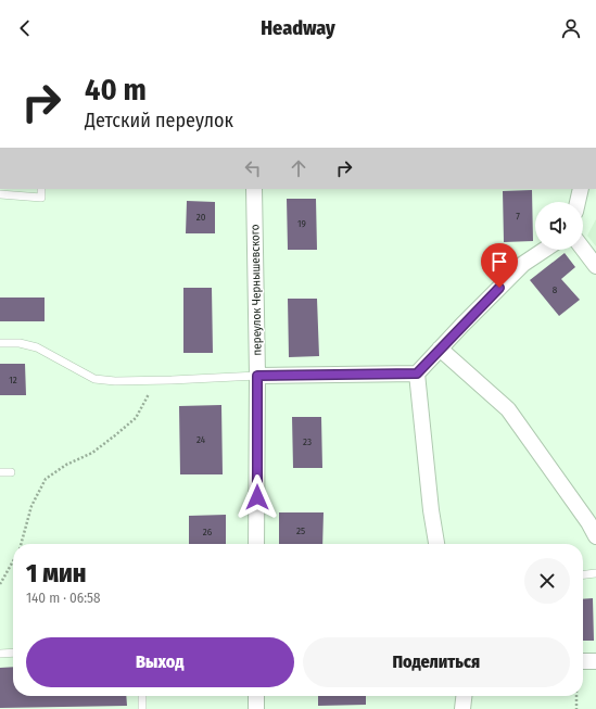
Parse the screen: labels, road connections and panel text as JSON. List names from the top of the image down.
{
  "streets": {
    "street": ["переулок Чернышевского"]
  },
  "house_numbers": [
    "7",
    "20",
    "19",
    "8",
    "12",
    "24",
    "23",
    "25",
    "26"
  ],
  "page": {
    "header": "Headway",
    "turn": ["40 m", "Детский переулок"],
    "heading": ["1 мин", "140 m · 06:58"],
    "buttons": ["Выход", "Поделиться"]
  }
}
